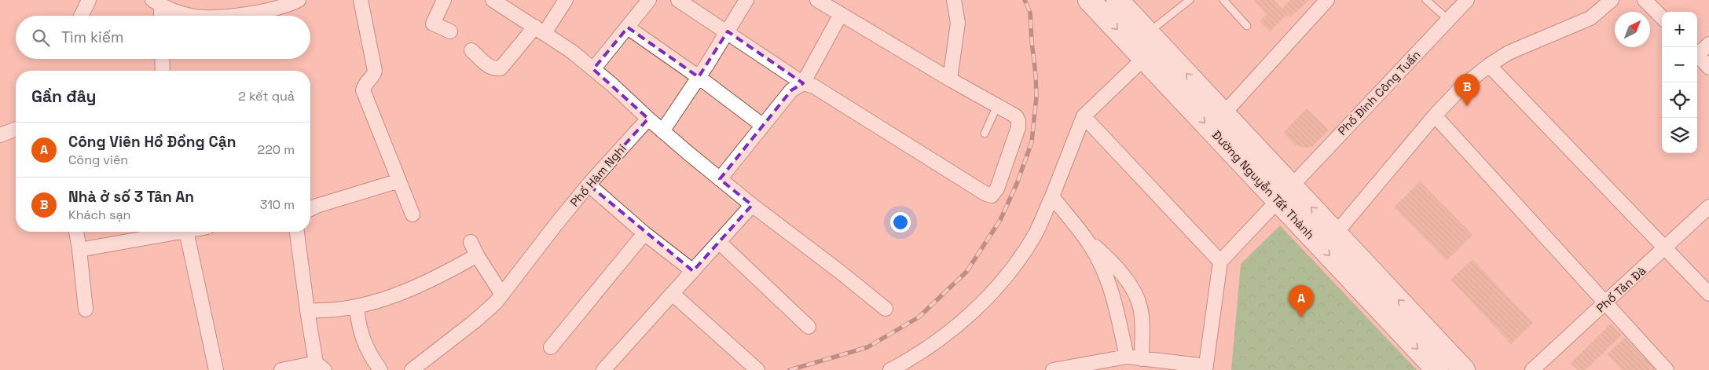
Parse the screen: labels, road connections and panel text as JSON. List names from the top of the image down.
{
  "streets": {
    "main road": ["Đường Nguyễn Tất Thành"],
    "street": ["Phố Đinh Công Tuấn", "Phố Hàm Nghi", "Phố Tản Đà"]
  },
  "crossings": [
    ["Phố Đinh Công Tuấn", "Đường Nguyễn Tất Thành"]
  ],
  "north": "top right",
  "page": {
    "map_buttons": ["+", "−"],
    "search": "Tìm kiếm",
    "heading": ["Gần đây", "2 kết quả"],
    "pins": ["B", "A"],
    "list": [
      {
        "mark": "A",
        "name": "Công Viên Hồ Đồng Cận",
        "note": "Công viên",
        "value": "220 m"
      },
      {
        "mark": "B",
        "name": "Nhà ở số 3 Tân An",
        "note": "Khách sạn",
        "value": "310 m"
      }
    ]
  }
}
